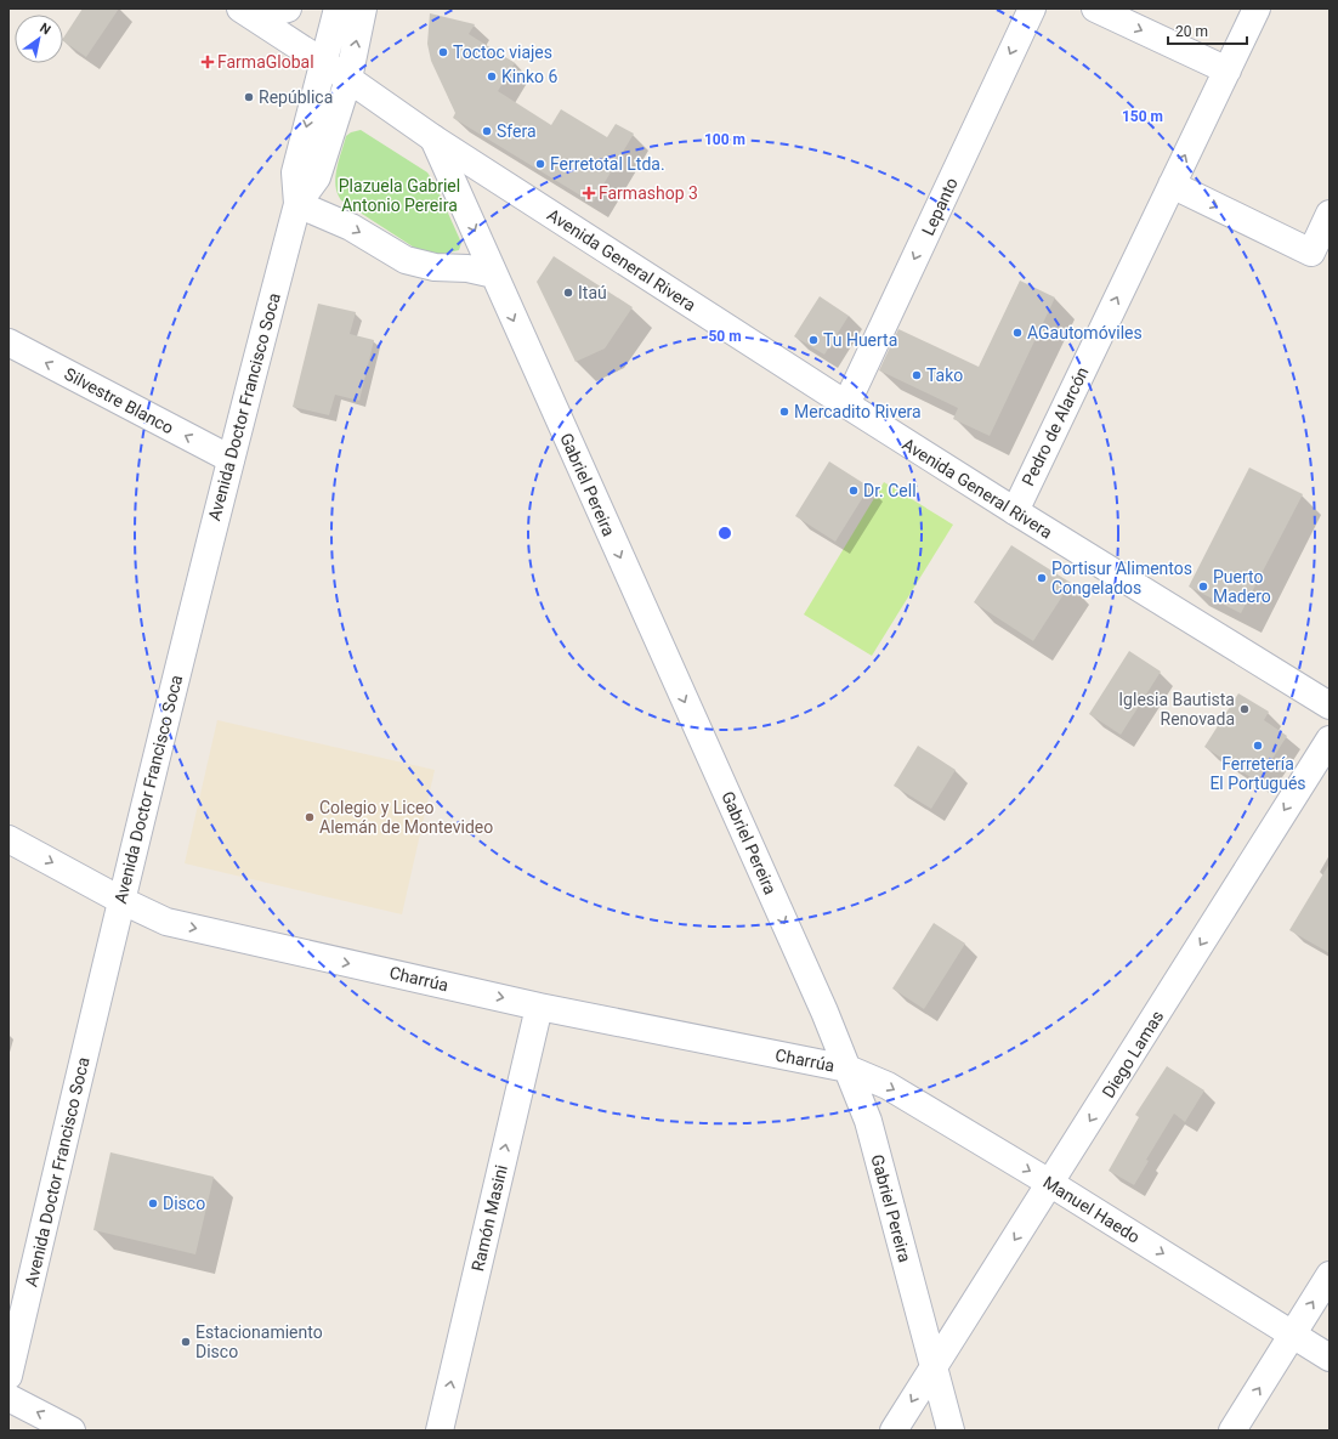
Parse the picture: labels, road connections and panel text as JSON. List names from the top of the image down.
{
  "streets": {
    "street": [
      "Lepanto",
      "Avenida General Rivera",
      "Silvestre Blanco",
      "Avenida Doctor Francisco Soca",
      "Pedro de Alarcón",
      "Gabriel Pereira",
      "Charrúa",
      "Diego Lamas",
      "Manuel Haedo",
      "Ramón Masini"
    ]
  },
  "crossings": [
    ["Lepanto", "Avenida General Rivera"],
    ["Avenida General Rivera", "Avenida Doctor Francisco Soca"],
    ["Avenida General Rivera", "Pedro de Alarcón"],
    ["Avenida General Rivera", "Gabriel Pereira"],
    ["Silvestre Blanco", "Avenida Doctor Francisco Soca"],
    ["Avenida Doctor Francisco Soca", "Charrúa"],
    ["Gabriel Pereira", "Charrúa"],
    ["Gabriel Pereira", "Diego Lamas"],
    ["Gabriel Pereira", "Manuel Haedo"],
    ["Charrúa", "Manuel Haedo"],
    ["Charrúa", "Ramón Masini"],
    ["Diego Lamas", "Manuel Haedo"]
  ],
  "one_way": [
    "Lepanto",
    "Silvestre Blanco",
    "Pedro de Alarcón",
    "Gabriel Pereira",
    "Charrúa",
    "Diego Lamas",
    "Manuel Haedo",
    "Ramón Masini"
  ],
  "parks": ["Plazuela Gabriel Antonio Pereira"],
  "places": {
    "other": [
      "Toctoc viajes",
      "Kinko 6",
      "República",
      "Sfera",
      "Ferretotal Ltda.",
      "Itaú",
      "AGautomóviles",
      "Tu Huerta",
      "Tako",
      "Mercadito Rivera",
      "Dr. Cell",
      "Portisur Alimentos Congelados",
      "Puerto Madero",
      "Iglesia Bautista Renovada",
      "Ferretería El Portugués",
      "Colegio y Liceo Alemán de Montevideo",
      "Disco",
      "Estacionamiento Disco"
    ],
    "health": ["FarmaGlobal", "Farmashop 3"]
  },
  "scale_bar": "20 m",
  "north": "top right",
  "rings": ["150 m", "100 m", "50 m"]
}
